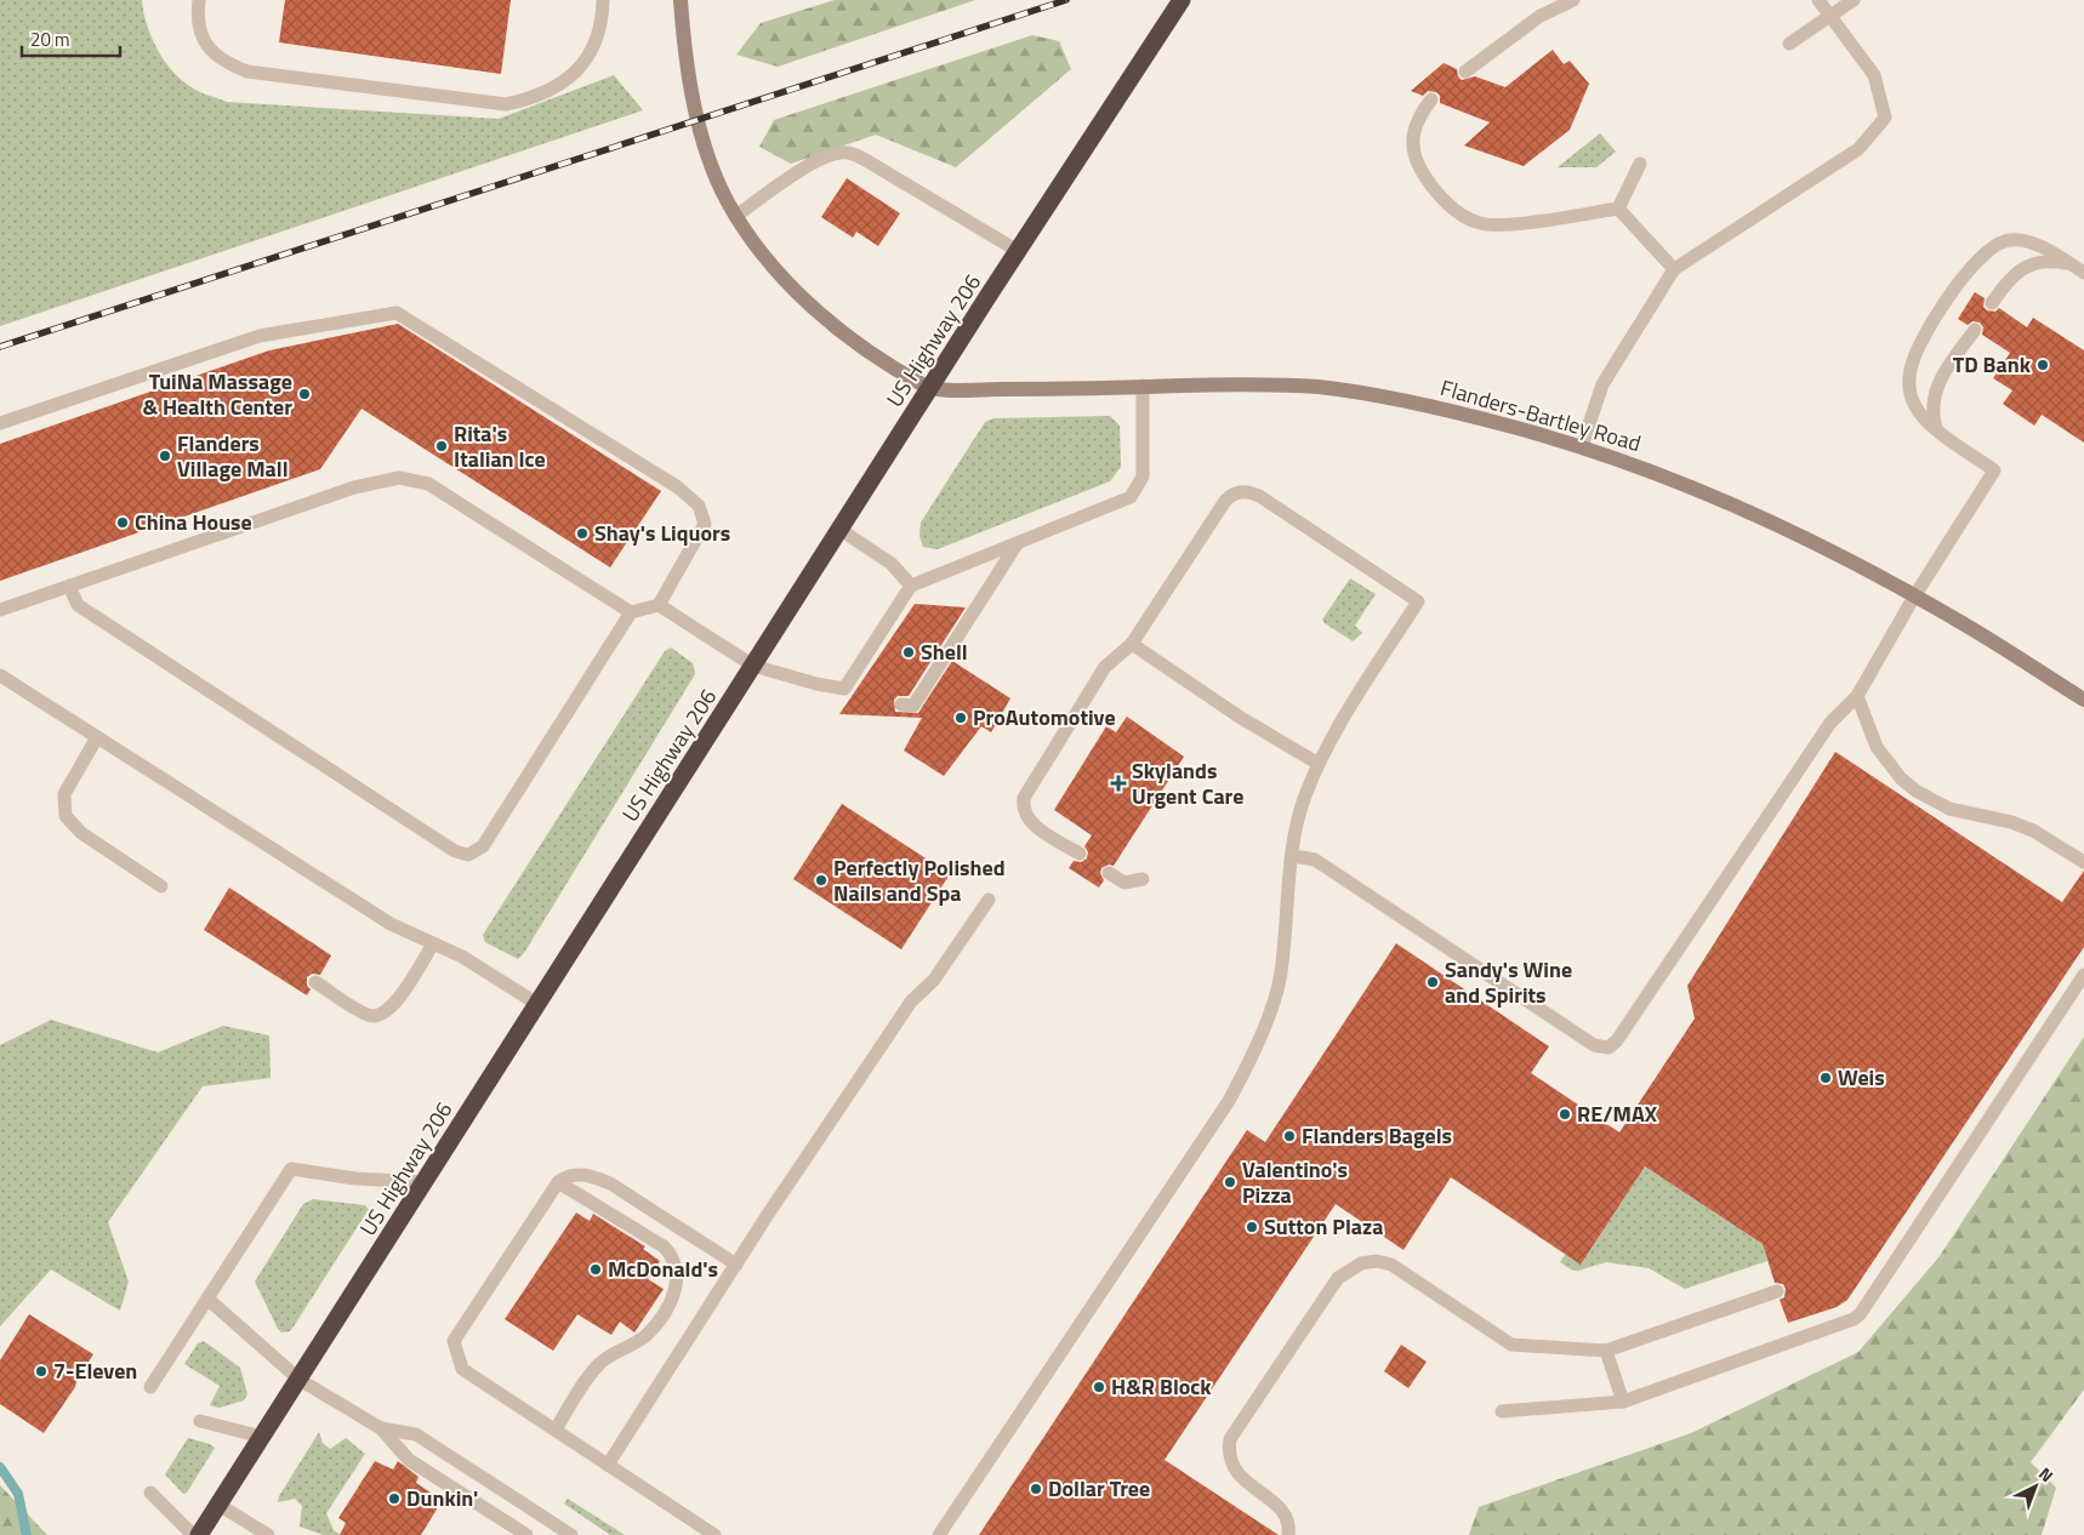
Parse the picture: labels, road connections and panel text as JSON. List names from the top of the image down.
{
  "streets": {
    "highway": ["US Highway 206"],
    "street": ["Flanders-Bartley Road"]
  },
  "crossings": [
    ["US Highway 206", "Flanders-Bartley Road"]
  ],
  "places": {
    "other": [
      "TD Bank",
      "TuiNa Massage & Health Center",
      "Rita's Italian Ice",
      "Flanders Village Mall",
      "China House",
      "Shay's Liquors",
      "Shell",
      "ProAutomotive",
      "Perfectly Polished Nails and Spa",
      "Sandy's Wine and Spirits",
      "Weis",
      "RE/MAX",
      "Flanders Bagels",
      "Valentino's Pizza",
      "Sutton Plaza",
      "McDonald's",
      "7-Eleven",
      "H&R Block",
      "Dollar Tree",
      "Dunkin'"
    ],
    "health": ["Skylands Urgent Care"]
  },
  "scale_bar": "20 m",
  "north": "top right"
}
